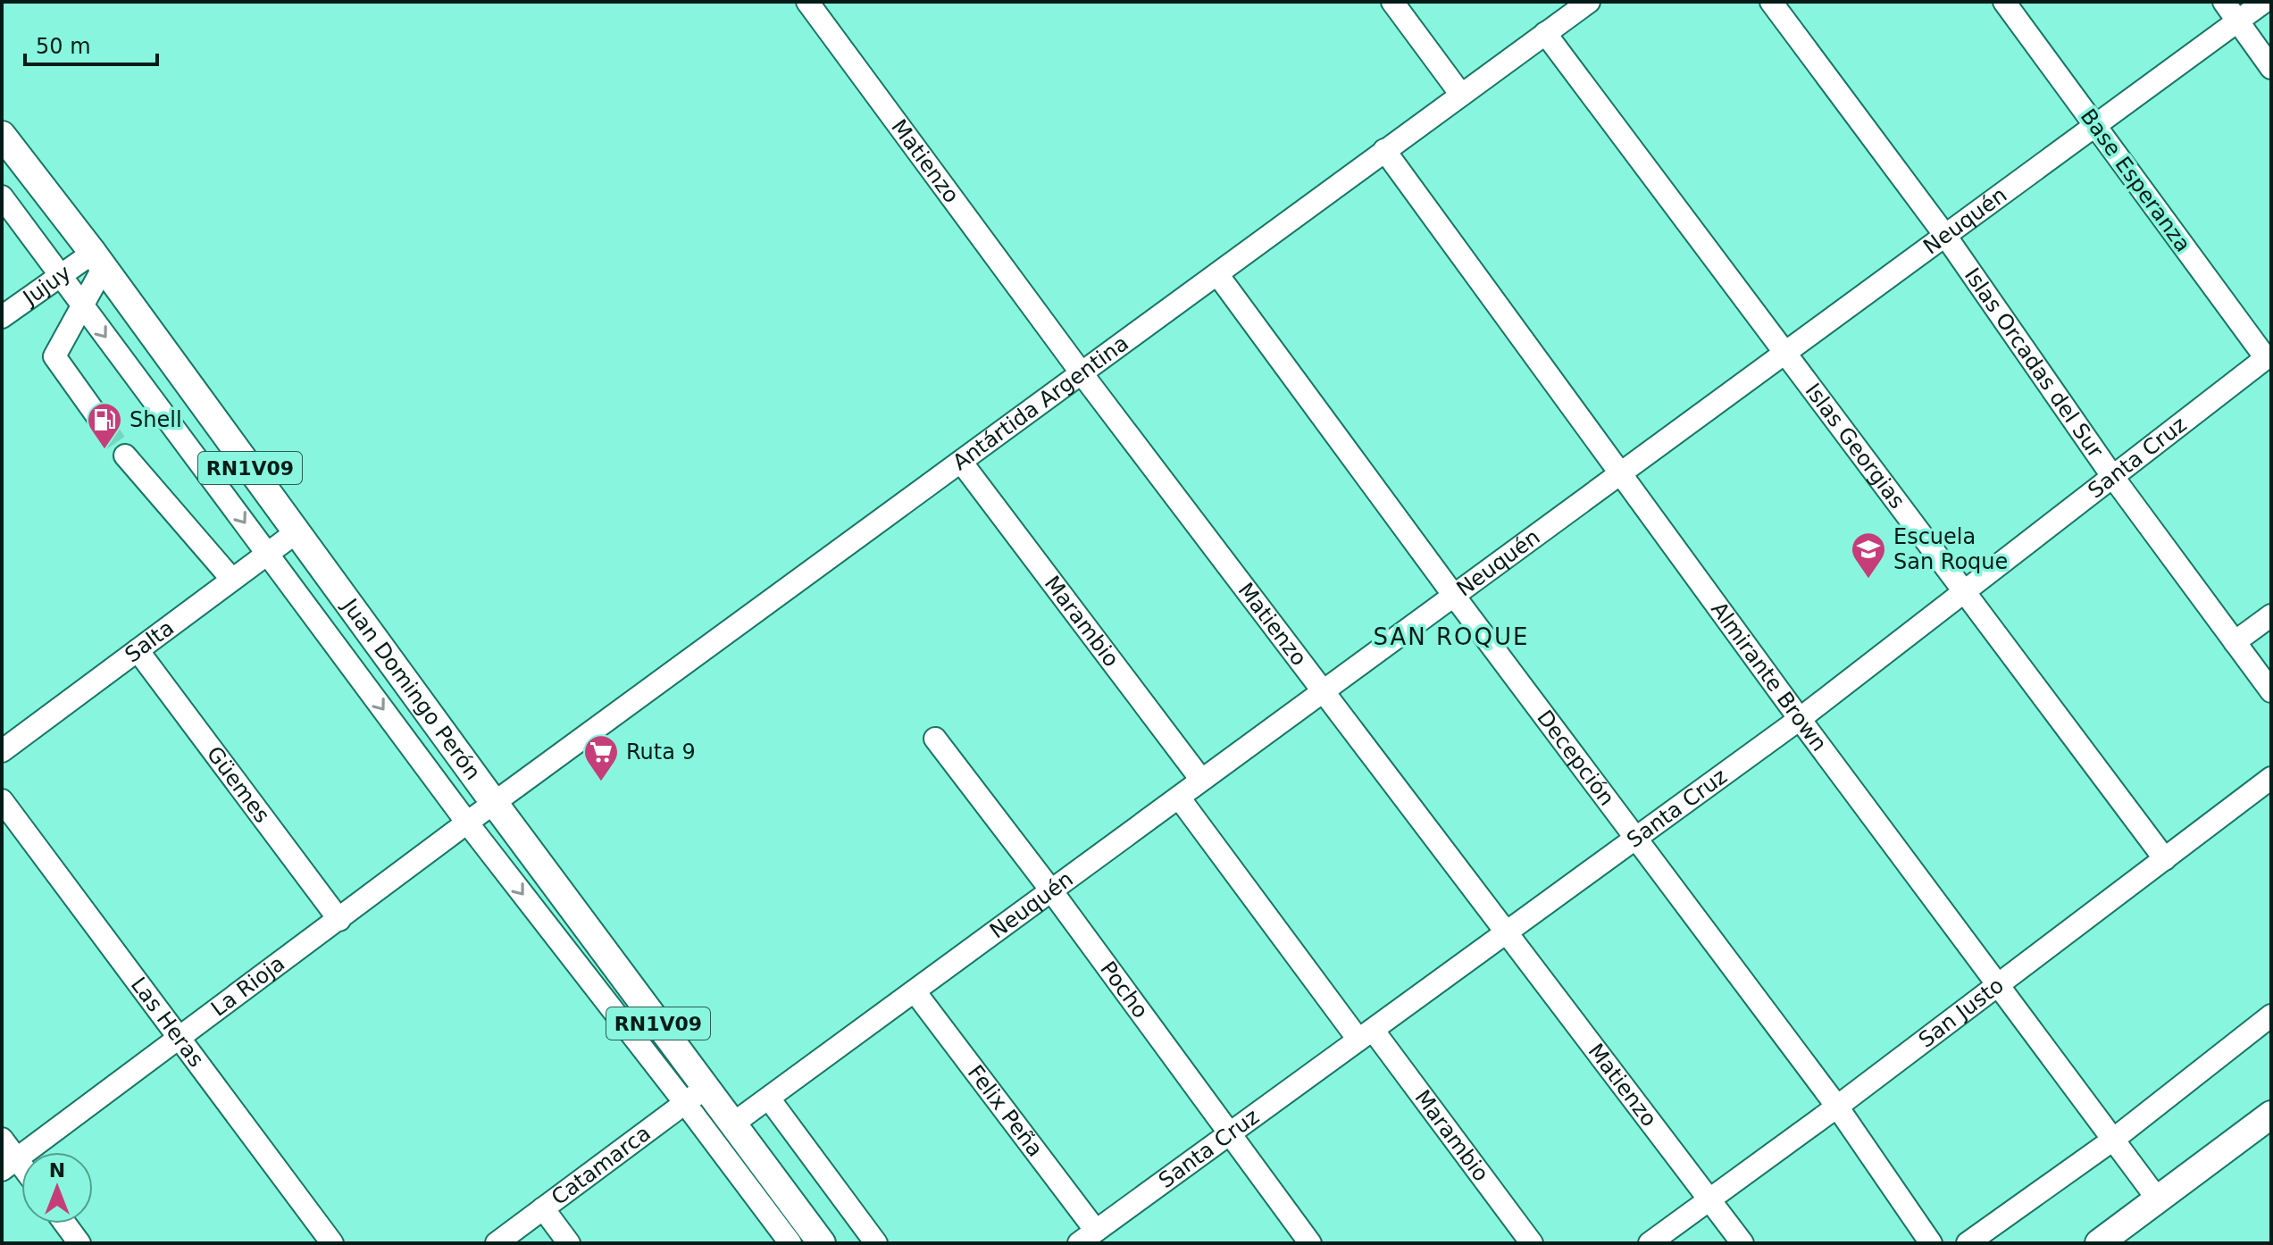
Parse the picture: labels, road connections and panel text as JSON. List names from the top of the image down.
{
  "streets": {
    "main road": ["RN1V09", "Juan Domingo Perón"],
    "street": [
      "Matienzo",
      "Base Esperanza",
      "Neuquén",
      "Jujuy",
      "Islas Orcadas del Sur",
      "Antártida Argentina",
      "Islas Georgias",
      "Santa Cruz",
      "Marambio",
      "Salta",
      "Almirante Brown",
      "Decepción",
      "Güemes",
      "La Rioja",
      "Pocho",
      "San Justo",
      "Las Heras",
      "Felix Peña",
      "Catamarca"
    ]
  },
  "crossings": [
    ["Matienzo", "Neuquén"],
    ["Matienzo", "Antártida Argentina"],
    ["Matienzo", "Santa Cruz"],
    ["Matienzo", "San Justo"],
    ["Base Esperanza", "Neuquén"],
    ["Base Esperanza", "Santa Cruz"],
    ["Neuquén", "Islas Orcadas del Sur"],
    ["Neuquén", "Islas Georgias"],
    ["Neuquén", "Marambio"],
    ["Neuquén", "Almirante Brown"],
    ["Neuquén", "Juan Domingo Perón"],
    ["Neuquén", "Decepción"],
    ["Neuquén", "Pocho"],
    ["Neuquén", "Felix Peña"],
    ["Jujuy", "Juan Domingo Perón"],
    ["Islas Orcadas del Sur", "Santa Cruz"],
    ["Antártida Argentina", "Islas Georgias"],
    ["Antártida Argentina", "Marambio"],
    ["Antártida Argentina", "Almirante Brown"],
    ["Antártida Argentina", "Juan Domingo Perón"],
    ["Antártida Argentina", "Decepción"],
    ["Antártida Argentina", "La Rioja"],
    ["Islas Georgias", "Santa Cruz"],
    ["Islas Georgias", "San Justo"],
    ["Santa Cruz", "Marambio"],
    ["Santa Cruz", "Almirante Brown"],
    ["Santa Cruz", "Decepción"],
    ["Santa Cruz", "Pocho"],
    ["Santa Cruz", "Felix Peña"],
    ["Salta", "Juan Domingo Perón"],
    ["Salta", "Güemes"],
    ["Almirante Brown", "San Justo"],
    ["Juan Domingo Perón", "La Rioja"],
    ["Juan Domingo Perón", "Catamarca"],
    ["Decepción", "San Justo"],
    ["Güemes", "La Rioja"],
    ["La Rioja", "Las Heras"]
  ],
  "districts": ["SAN ROQUE"],
  "places": {
    "fuel station": ["Shell"],
    "school or university": ["Escuela San Roque"],
    "supermarket": ["Ruta 9"]
  },
  "scale_bar": "50 m",
  "north": "top"
}
